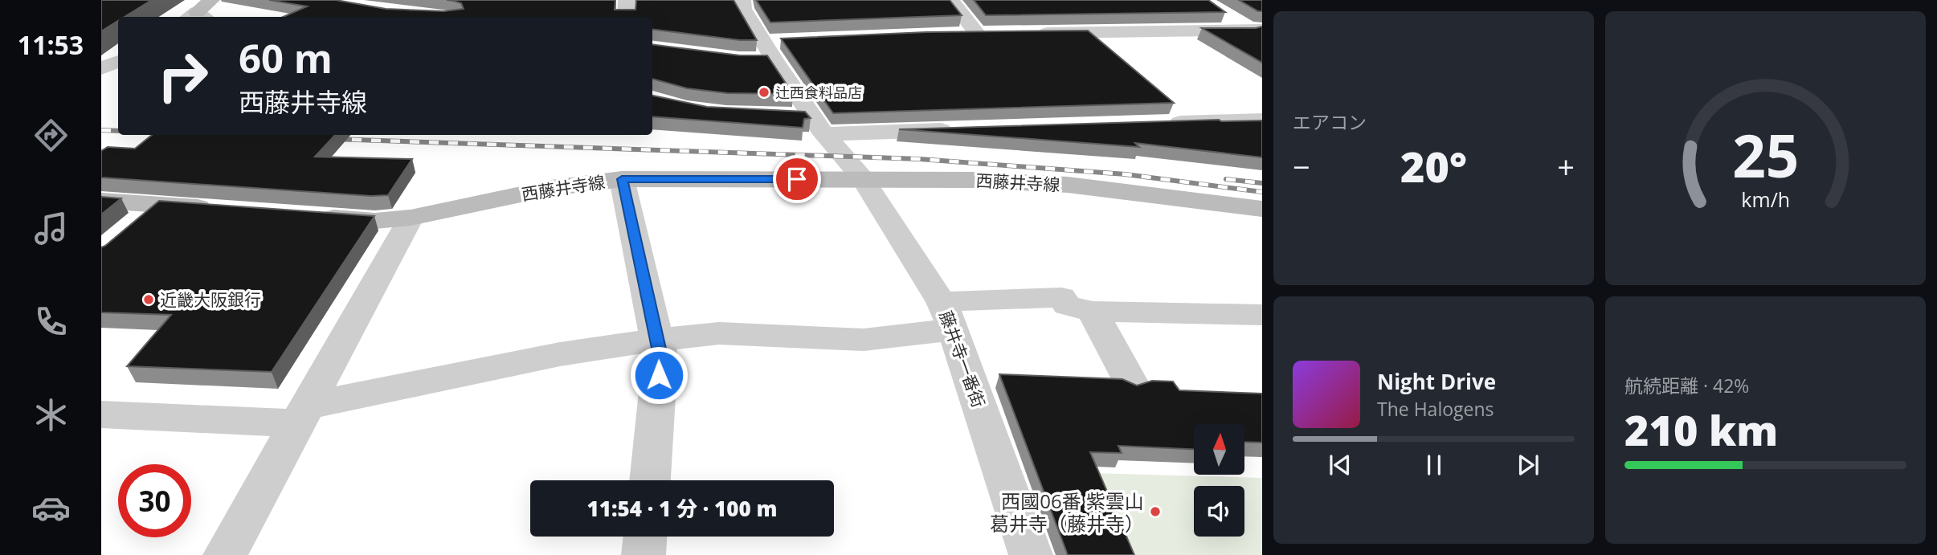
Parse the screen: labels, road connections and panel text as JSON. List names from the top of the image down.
{
  "streets": {
    "main road": ["西藤井寺線"],
    "street": ["藤井寺一番街"]
  },
  "crossings": [
    ["西藤井寺線", "藤井寺一番街"]
  ],
  "places": ["辻西食料品店", "近畿大阪銀行", "西國06番 紫雲山 葛井寺（藤井寺）"],
  "north": "top",
  "page": {
    "tabs": "11:53",
    "tile": [
      "エアコン",
      ["航続距離 · 42%", "210 km"]
    ],
    "turn": ["60 m", "西藤井寺線"],
    "heat": ["−", "20°", "+"],
    "song": ["Night Drive", "The Halogens"],
    "limit": "30",
    "trip": "11:54 · 1 分 · 100 m",
    "gauge": ["25", "km/h"]
  }
}
